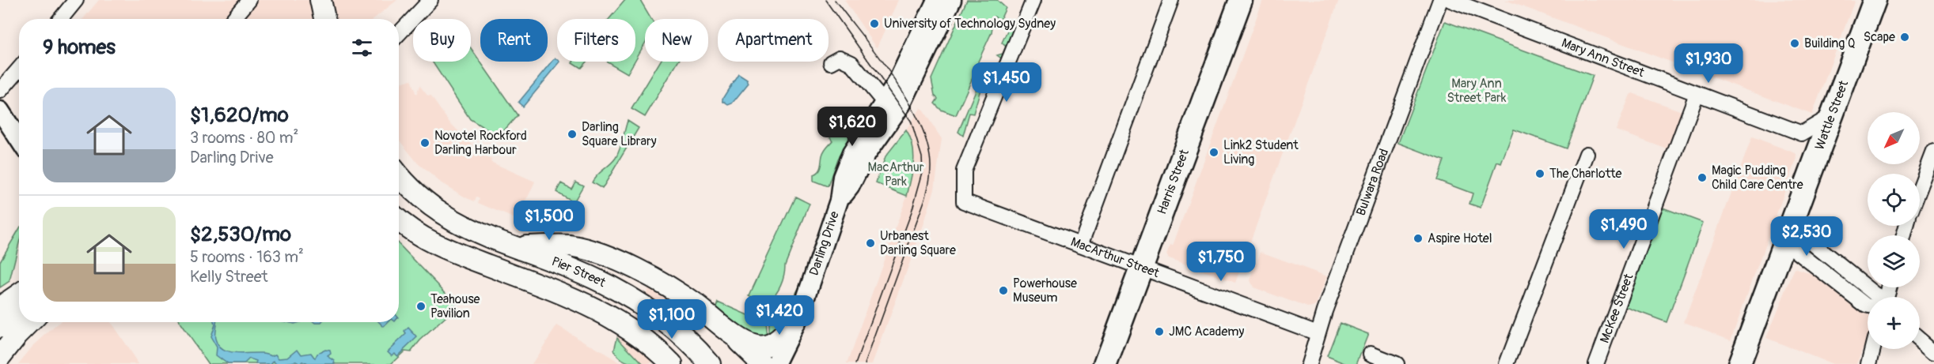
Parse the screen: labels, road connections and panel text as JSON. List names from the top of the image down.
{
  "streets": {
    "main road": ["Wattle Street", "Harris Street", "Pier Street"],
    "street": [
      "Mary Ann Street",
      "Bulwara Road",
      "Darling Drive",
      "MacArthur Street",
      "McKee Street"
    ]
  },
  "crossings": [
    ["Mary Ann Street", "Wattle Street"],
    ["Mary Ann Street", "McKee Street"],
    ["Harris Street", "MacArthur Street"],
    ["Bulwara Road", "MacArthur Street"]
  ],
  "parks": ["Mary Ann Street Park", "MacArthur Park"],
  "places": [
    "University of Technology Sydney",
    "Scape",
    "Building Q",
    "Darling Square Library",
    "Novotel Rockford Darling Harbour",
    "Link2 Student Living",
    "The Charlotte",
    "Magic Pudding Child Care Centre",
    "Aspire Hotel",
    "Urbanest Darling Square",
    "Powerhouse Museum",
    "Teahouse Pavilion",
    "JMC Academy"
  ],
  "north": "bottom left",
  "page": {
    "chip": [
      "Buy",
      "Rent",
      "Filters",
      "New",
      "Apartment"
    ],
    "heading": "9 homes",
    "price": [
      "$1,930",
      "$1,450",
      "$1,620",
      "$1,500",
      "$1,490",
      "$2,530",
      "$1,750",
      "$1,420",
      "$1,100"
    ],
    "list": [
      {
        "name": "$1,620/mo",
        "note": "3 rooms · 80 m² · Darling Drive"
      },
      {
        "name": "$2,530/mo",
        "note": "5 rooms · 163 m² · Kelly Street"
      }
    ],
    "map_buttons": "+"
  }
}
